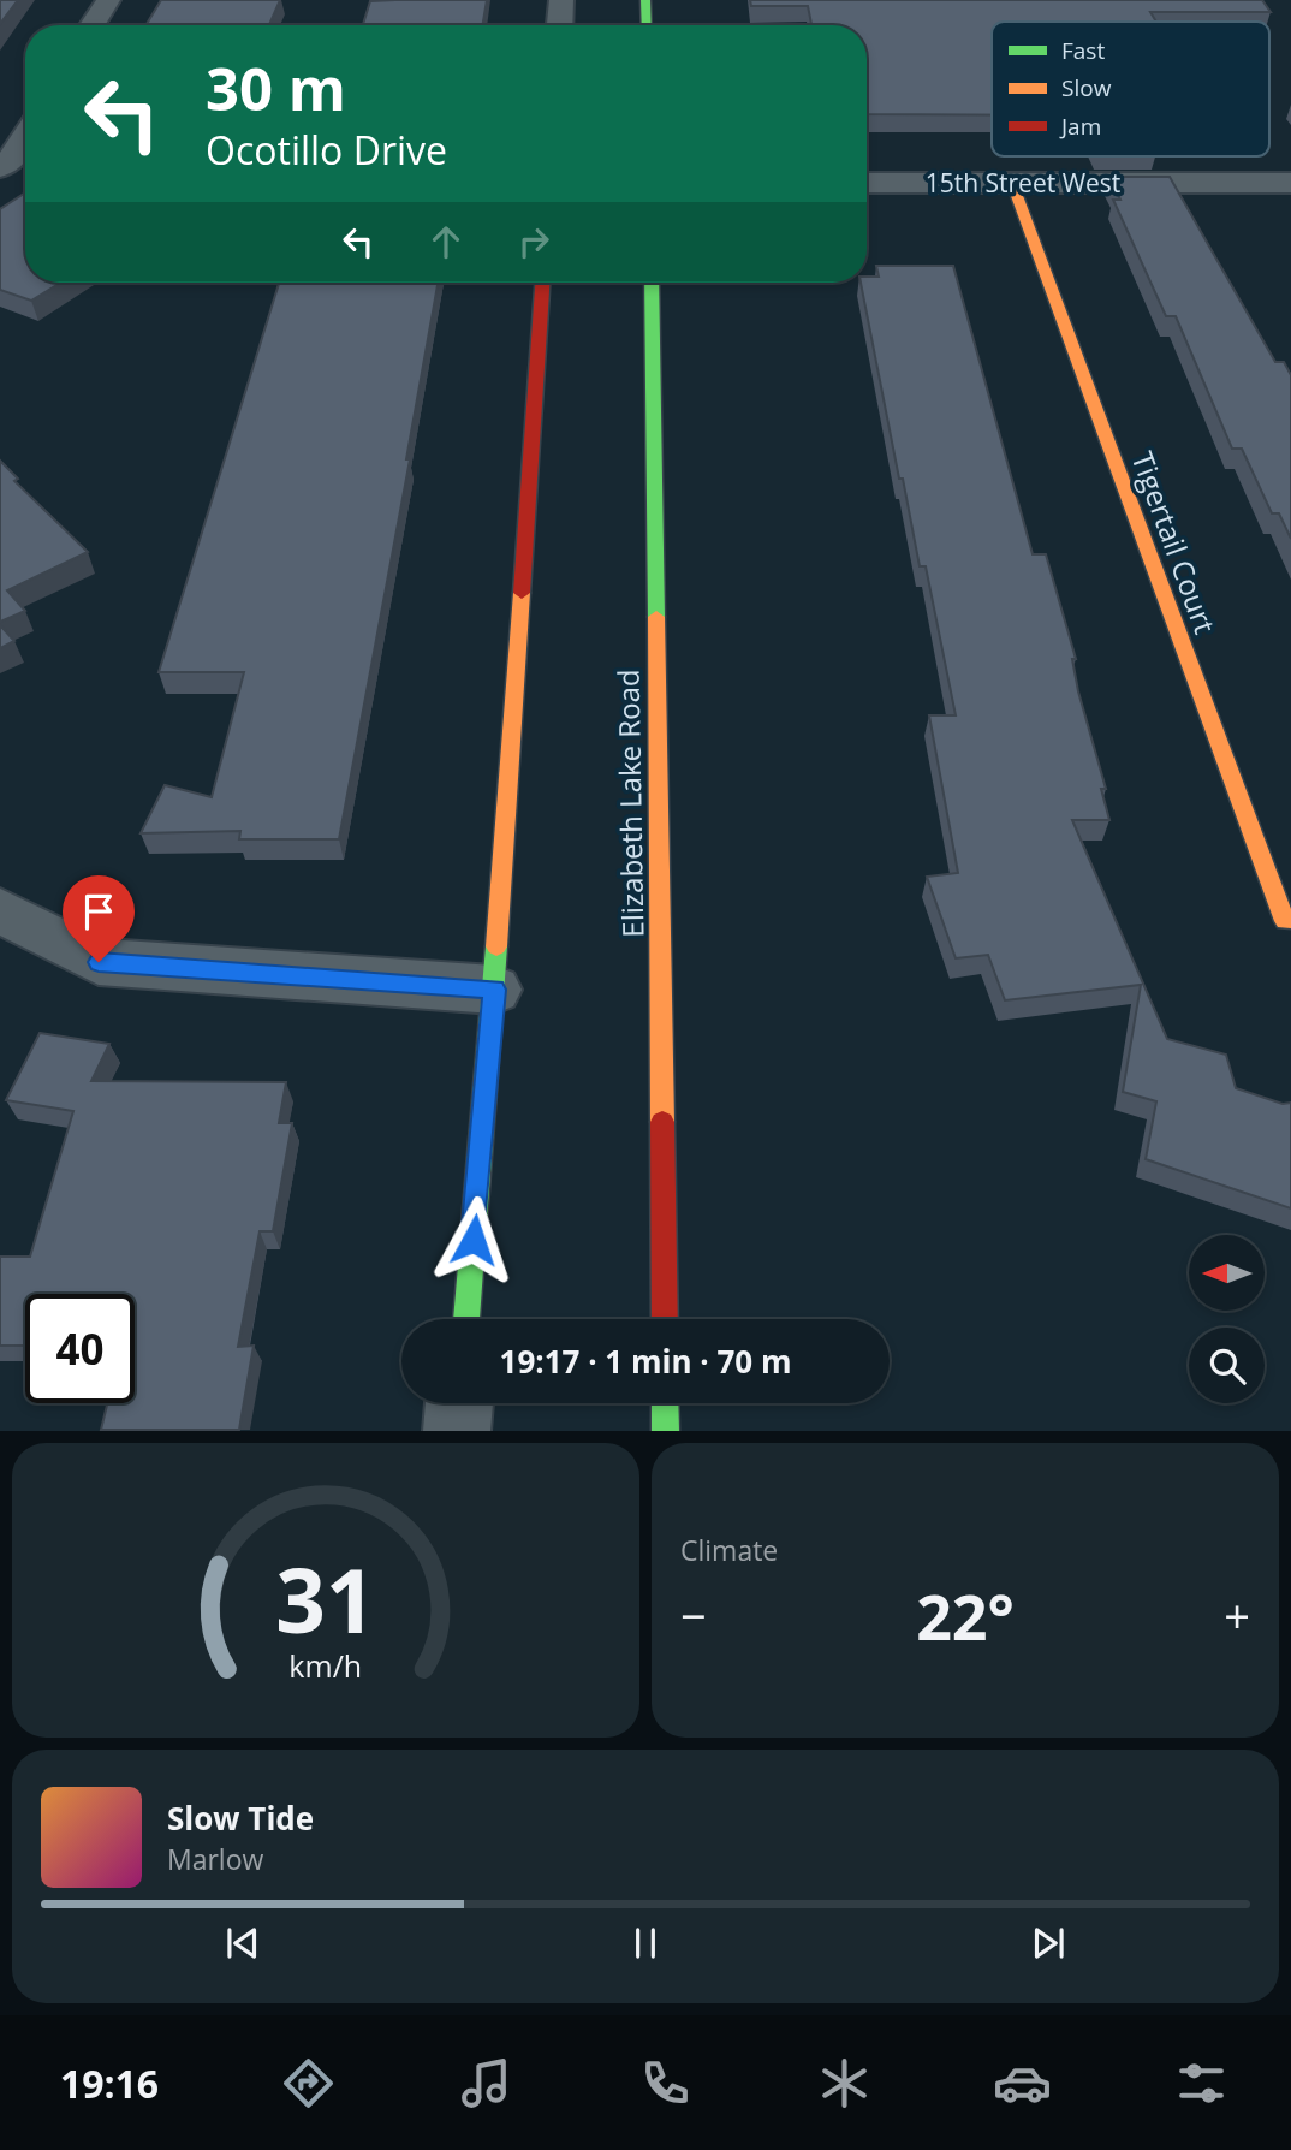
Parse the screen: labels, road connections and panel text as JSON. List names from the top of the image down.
{
  "streets": {
    "street": ["15th Street West", "Tigertail Court", "Elizabeth Lake Road"]
  },
  "crossings": [
    ["15th Street West", "Tigertail Court"]
  ],
  "legend": ["Fast", "Slow", "Jam"],
  "north": "left",
  "page": {
    "turn": ["30 m", "Ocotillo Drive"],
    "limit": "40",
    "trip": "19:17 · 1 min · 70 m",
    "tile": "Climate",
    "heat": ["−", "22°", "+"],
    "song": ["Slow Tide", "Marlow"],
    "tabs": "19:16",
    "gauge": ["31", "km/h"]
  }
}
